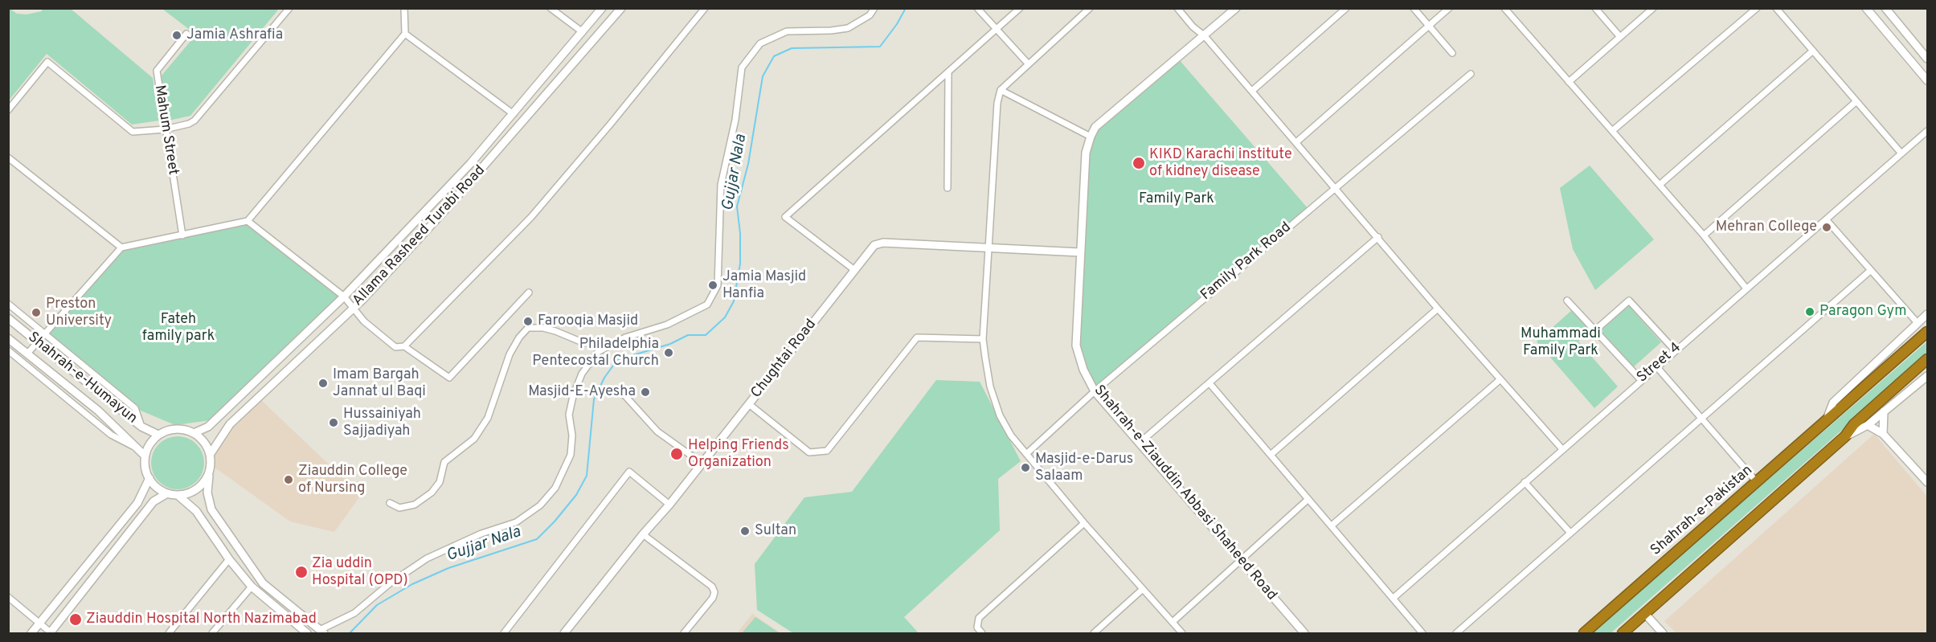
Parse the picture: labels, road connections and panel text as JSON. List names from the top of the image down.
{
  "streets": {
    "highway": ["Shahrah-e-Pakistan"],
    "main road": [
      "Allama Rasheed Turabi Road",
      "Chughtai Road",
      "Shahrah-e-Humayun",
      "Shahrah-e-Ziauddin Abbasi Shaheed Road"
    ],
    "street": ["Mahum Street", "Family Park Road", "Street 4"]
  },
  "crossings": [
    ["Allama Rasheed Turabi Road", "Shahrah-e-Humayun"],
    ["Family Park Road", "Shahrah-e-Ziauddin Abbasi Shaheed Road"],
    ["Chughtai Road", "Shahrah-e-Ziauddin Abbasi Shaheed Road"]
  ],
  "water": ["Gujjar Nala"],
  "parks": ["Family Park", "Fateh family park", "Muhammadi Family Park"],
  "places": [
    "Jamia Ashrafia",
    "KIKD Karachi institute of kidney disease",
    "Mehran College",
    "Jamia Masjid Hanfia",
    "Paragon Gym",
    "Preston University",
    "Farooqia Masjid",
    "Philadelphia Pentecostal Church",
    "Imam Bargah Jannat ul Baqi",
    "Masjid-E-Ayesha",
    "Hussainiyah Sajjadiyah",
    "Helping Friends Organization",
    "Masjid-e-Darus Salaam",
    "Ziauddin College of Nursing",
    "Sultan",
    "Zia uddin Hospital (OPD)",
    "Ziauddin Hospital North Nazimabad"
  ]
}
